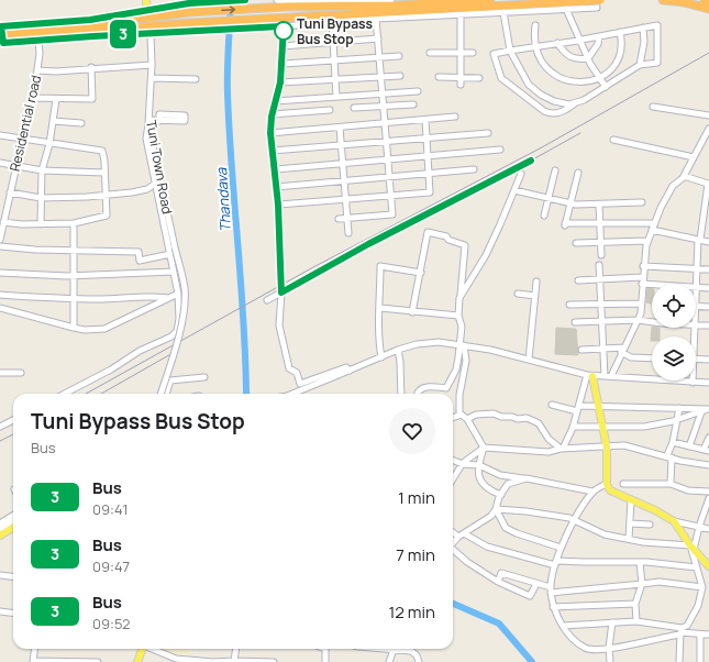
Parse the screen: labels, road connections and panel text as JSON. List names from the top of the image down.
{
  "streets": {
    "street": ["Residential road", "Tuni Town Road"]
  },
  "water": ["Thandava"],
  "places": ["Tuni Bypass Bus Stop"],
  "lines": ["bus line 3"],
  "page": {
    "on_map": "3",
    "heading": ["Tuni Bypass Bus Stop", "Bus"],
    "list": [
      {
        "mark": "3",
        "name": "Bus",
        "note": "09:41",
        "value": "1 min"
      },
      {
        "mark": "3",
        "name": "Bus",
        "note": "09:47",
        "value": "7 min"
      },
      {
        "mark": "3",
        "name": "Bus",
        "note": "09:52",
        "value": "12 min"
      }
    ]
  }
}
